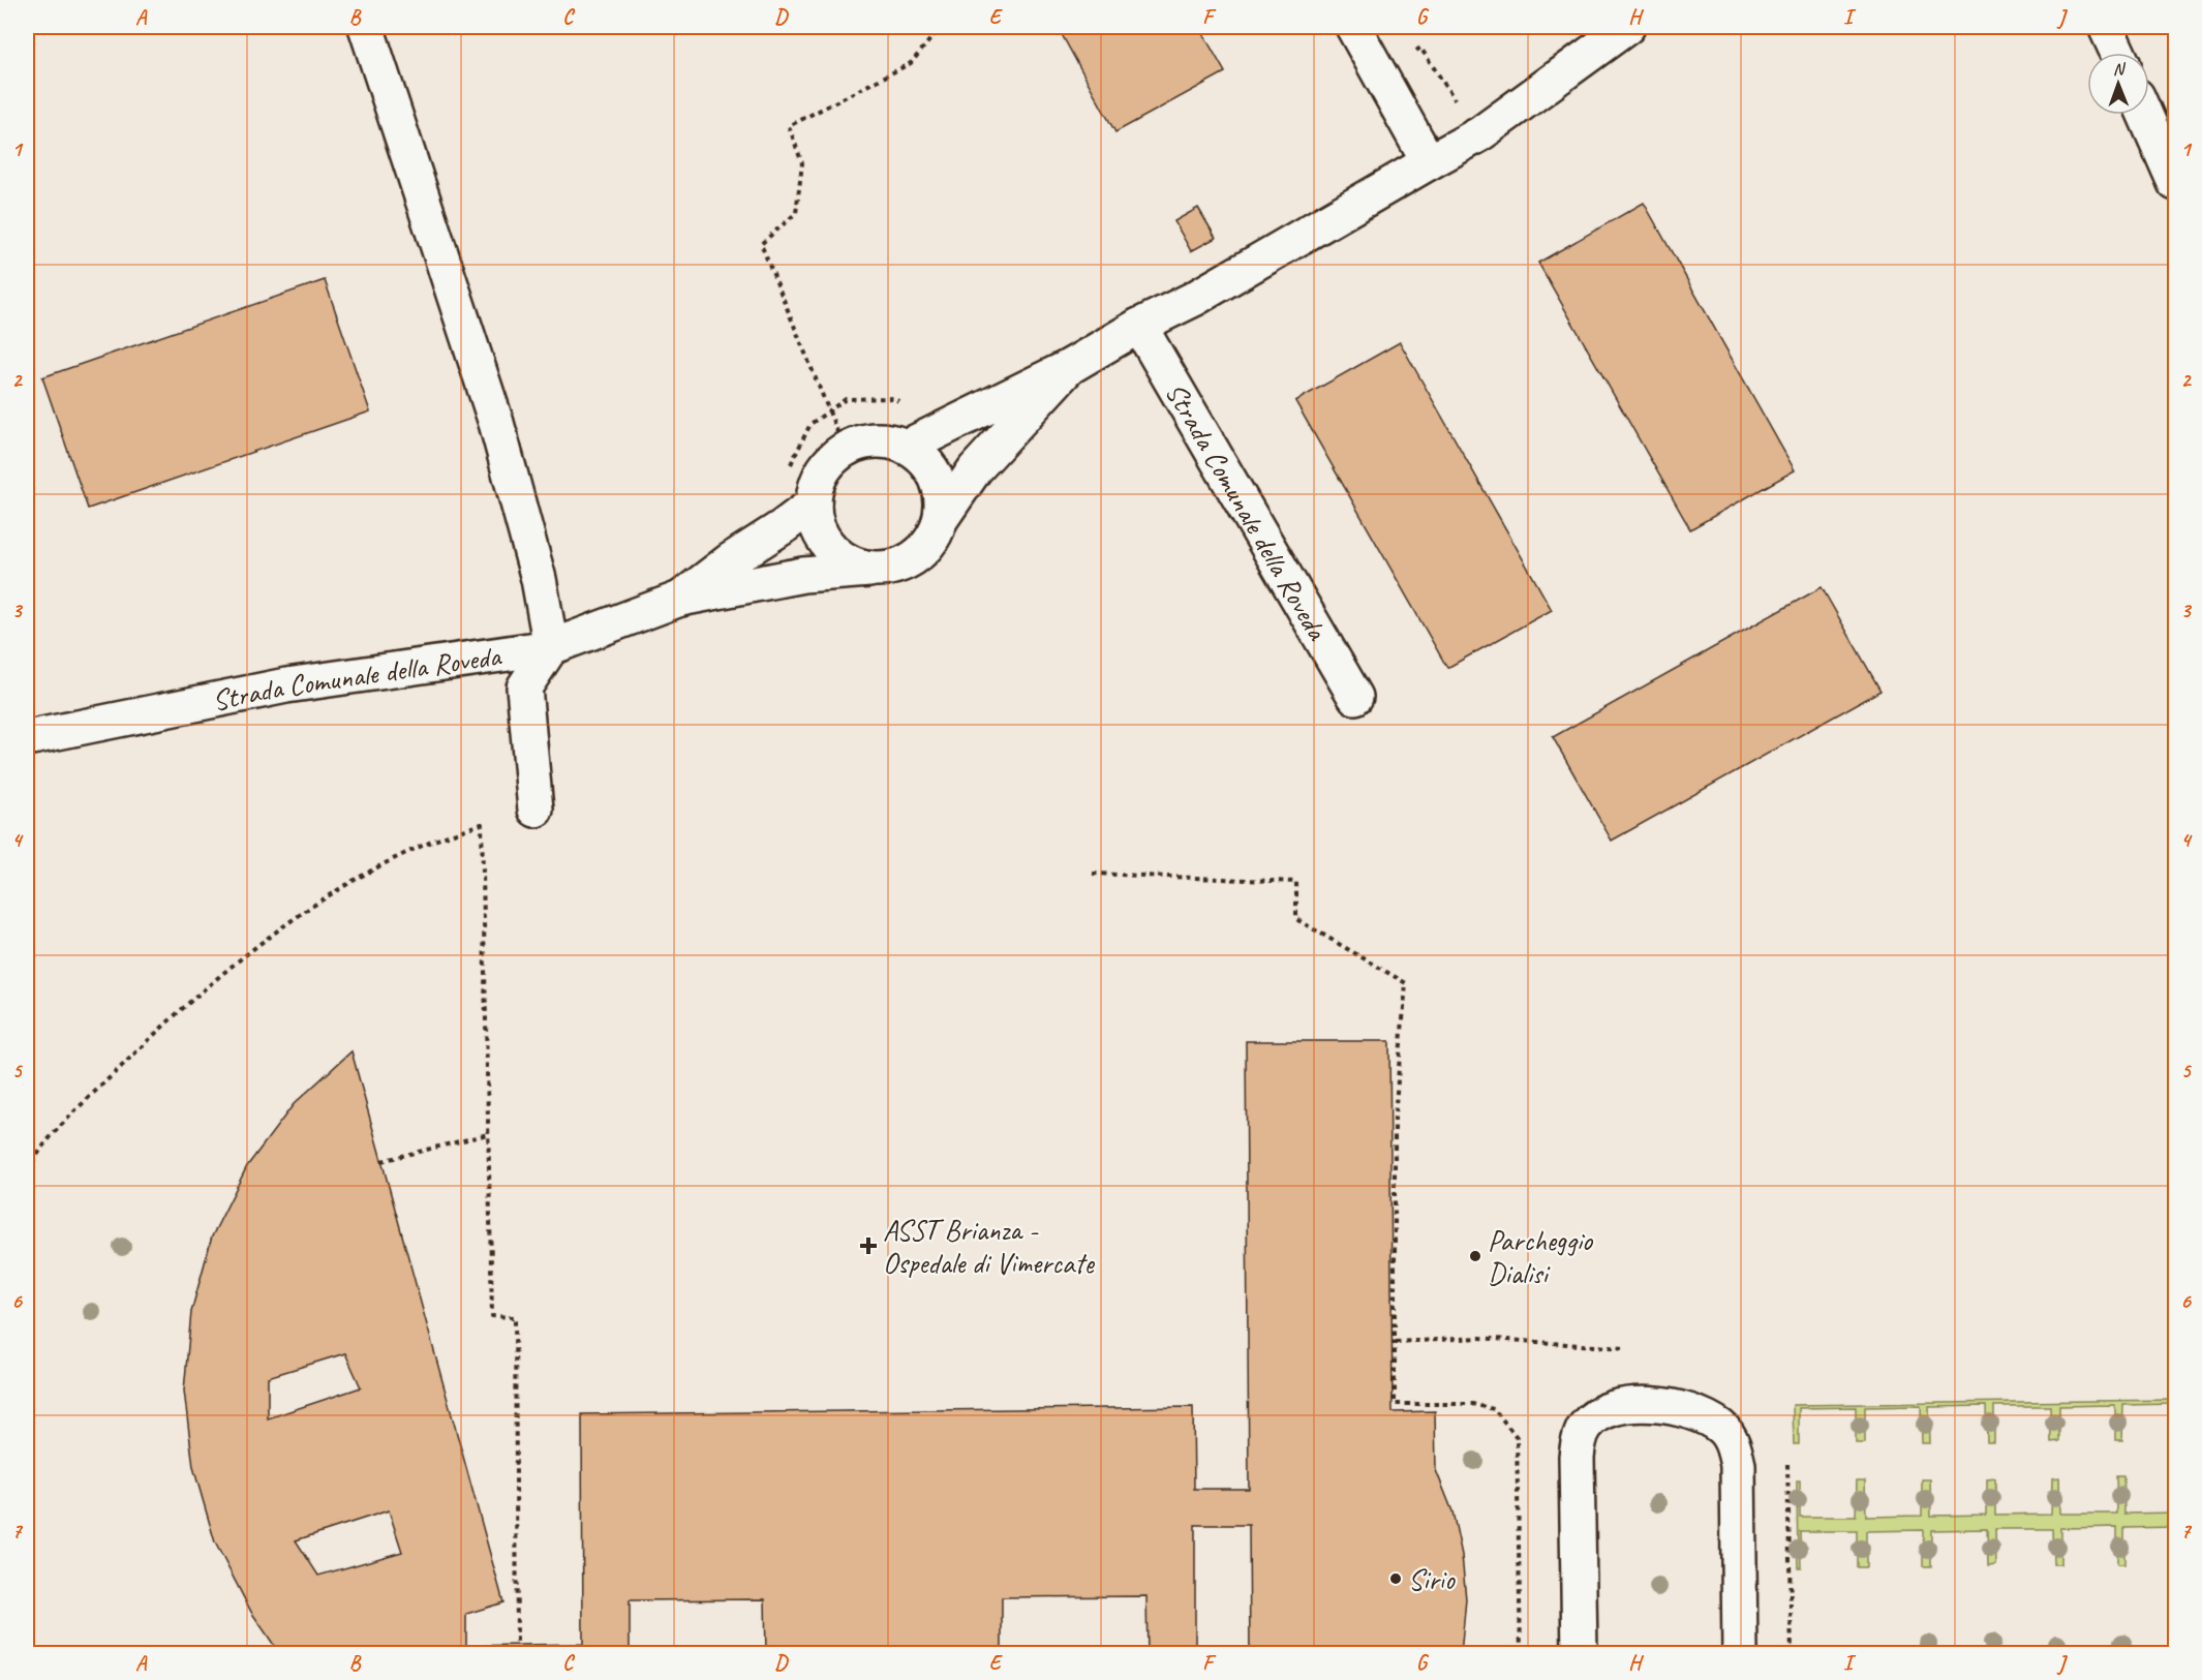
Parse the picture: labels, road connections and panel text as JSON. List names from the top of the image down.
{
  "streets": {
    "street": ["Strada Comunale della Roveda"]
  },
  "places": {
    "health": ["ASST Brianza - Ospedale di Vimercate"],
    "other": ["Parcheggio Dialisi", "Sirio"]
  },
  "north": "top",
  "grid": {
    "columns": [
      "A",
      "B",
      "C",
      "D",
      "E",
      "F",
      "G",
      "H",
      "I",
      "J"
    ],
    "rows": [
      "1",
      "2",
      "3",
      "4",
      "5",
      "6",
      "7"
    ]
  }
}
